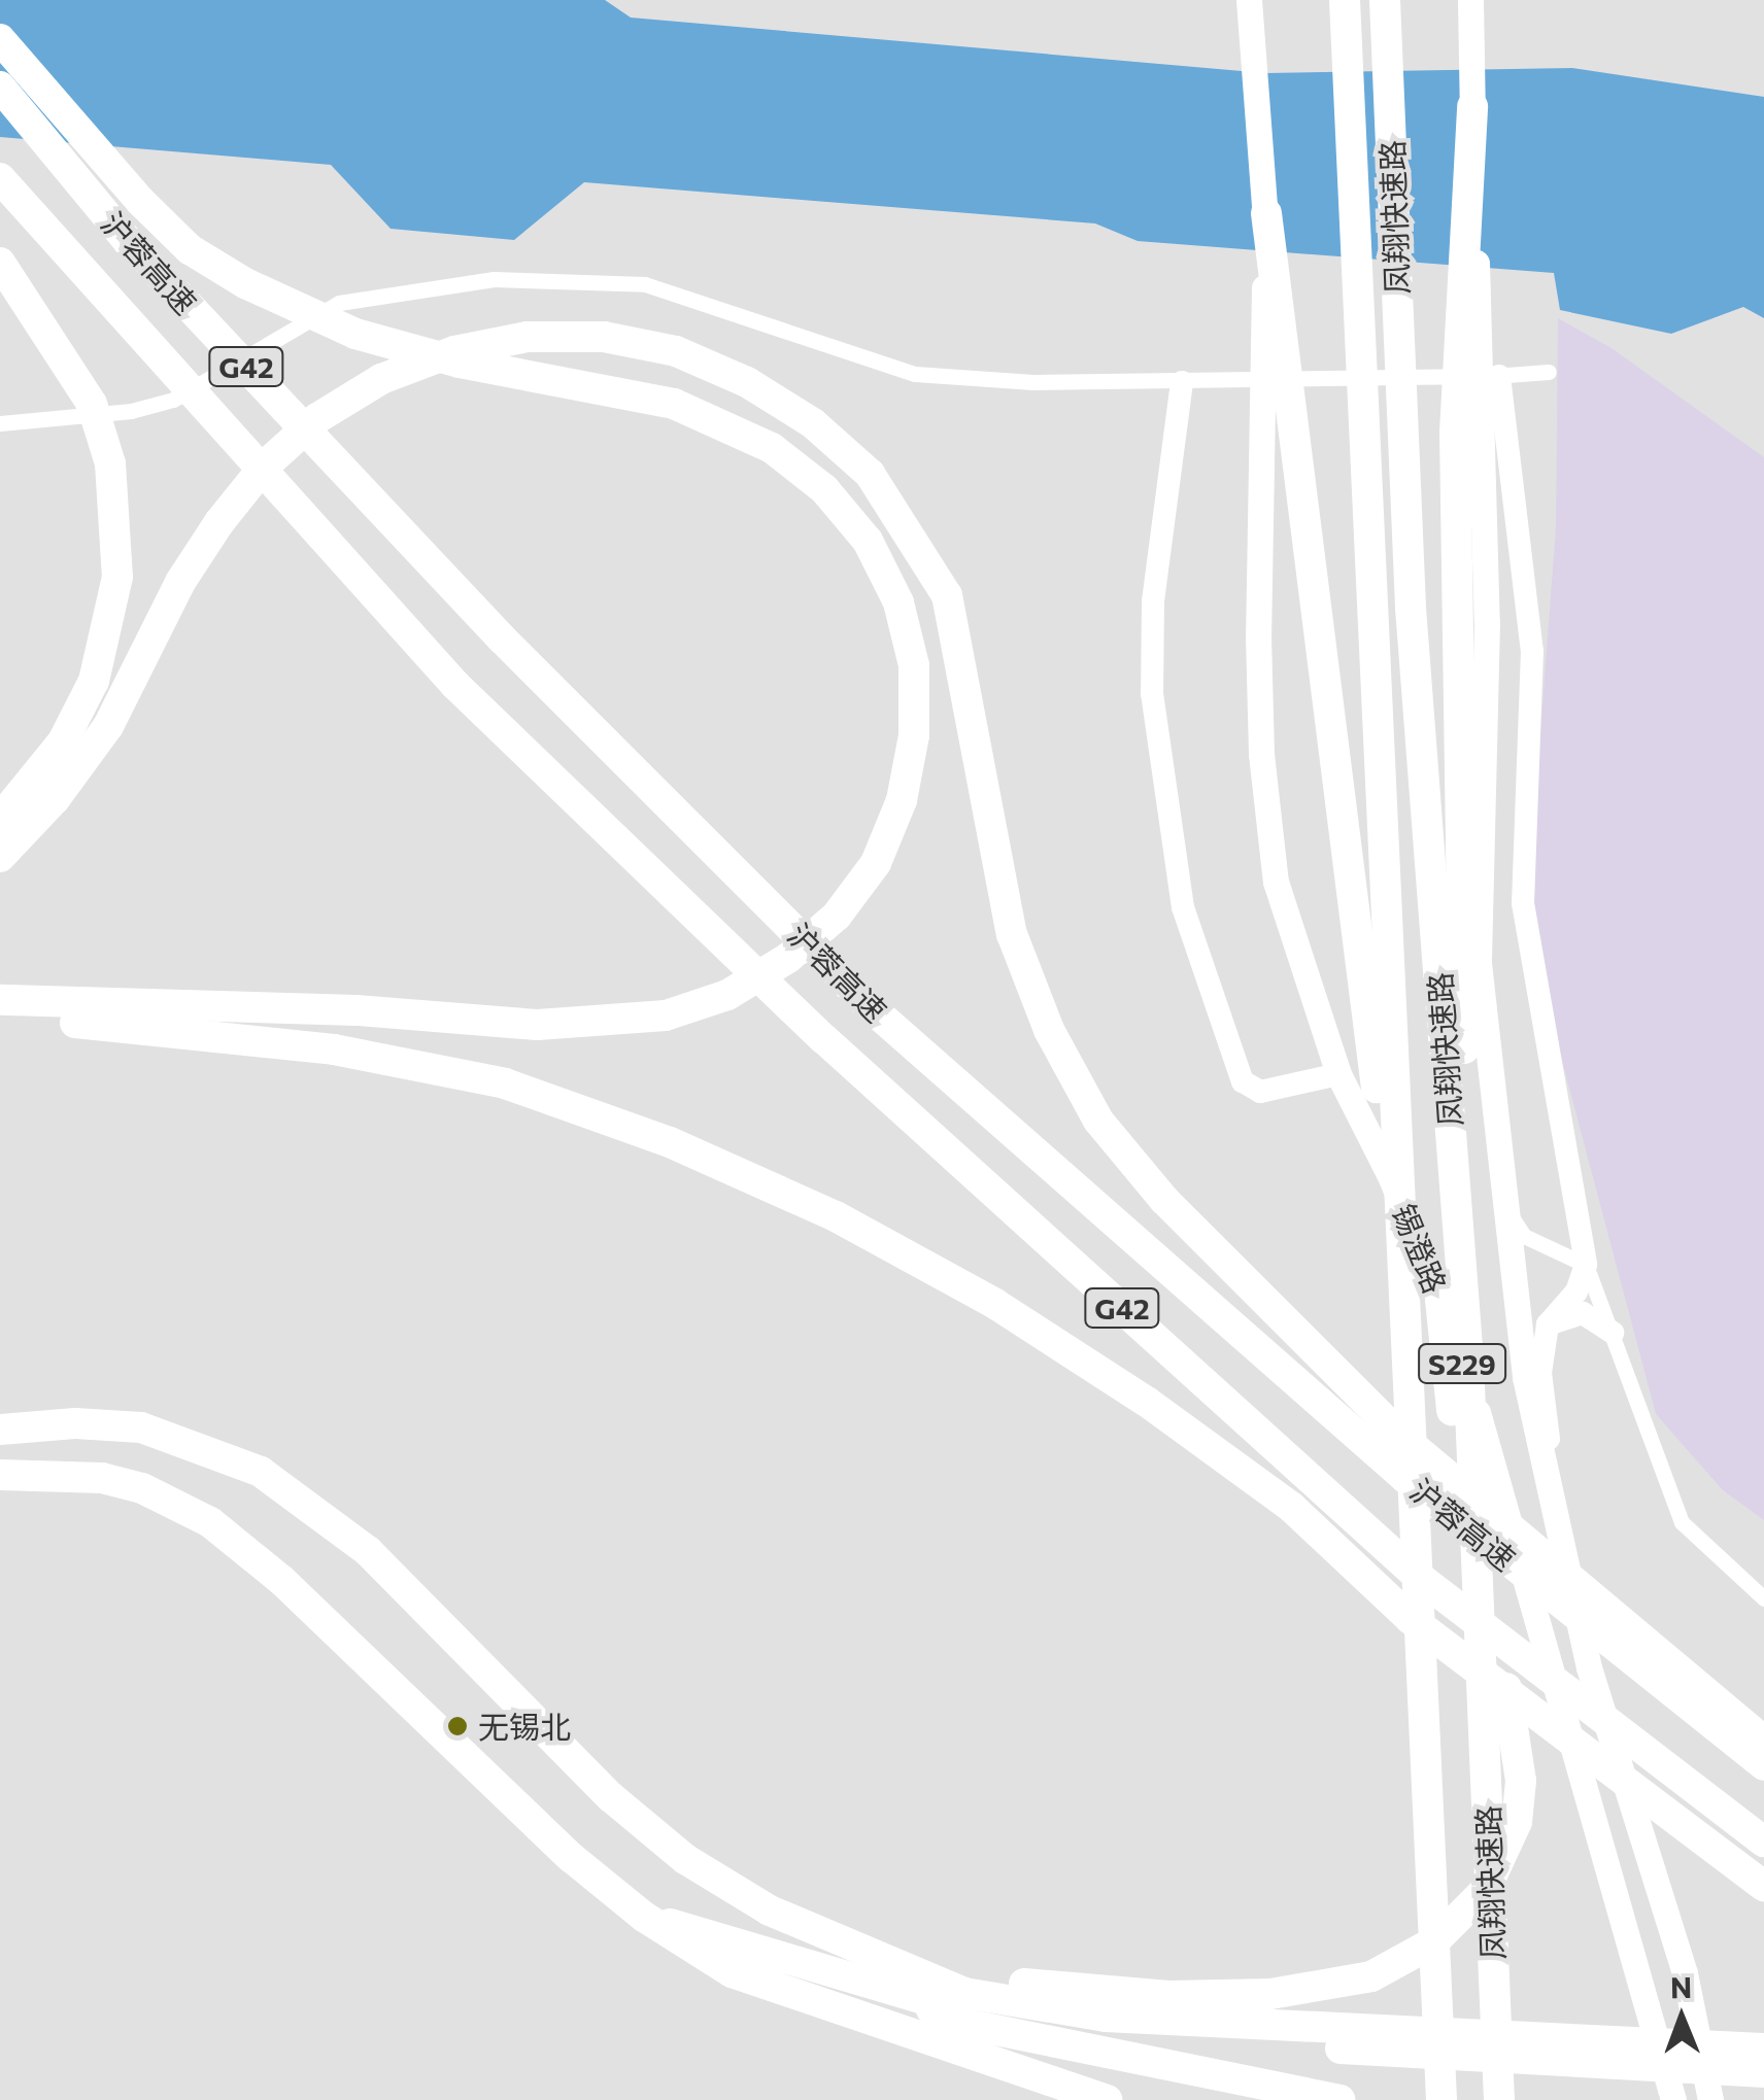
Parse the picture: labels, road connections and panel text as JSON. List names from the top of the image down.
{
  "streets": {
    "highway": ["凤翔快速路", "沪蓉高速", "G42"],
    "main road": ["锡澄路", "S229"]
  },
  "places": ["无锡北"],
  "north": "top"
}
